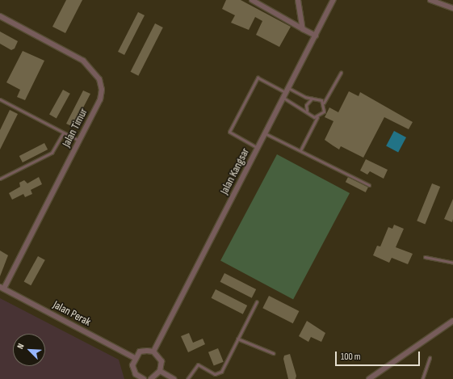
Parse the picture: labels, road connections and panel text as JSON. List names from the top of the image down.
{
  "streets": {
    "street": ["Jalan Timur", "Jalan Kangsar", "Jalan Perak"]
  },
  "crossings": [
    ["Jalan Timur", "Jalan Perak"]
  ],
  "scale_bar": "100 m",
  "north": "top left"
}
